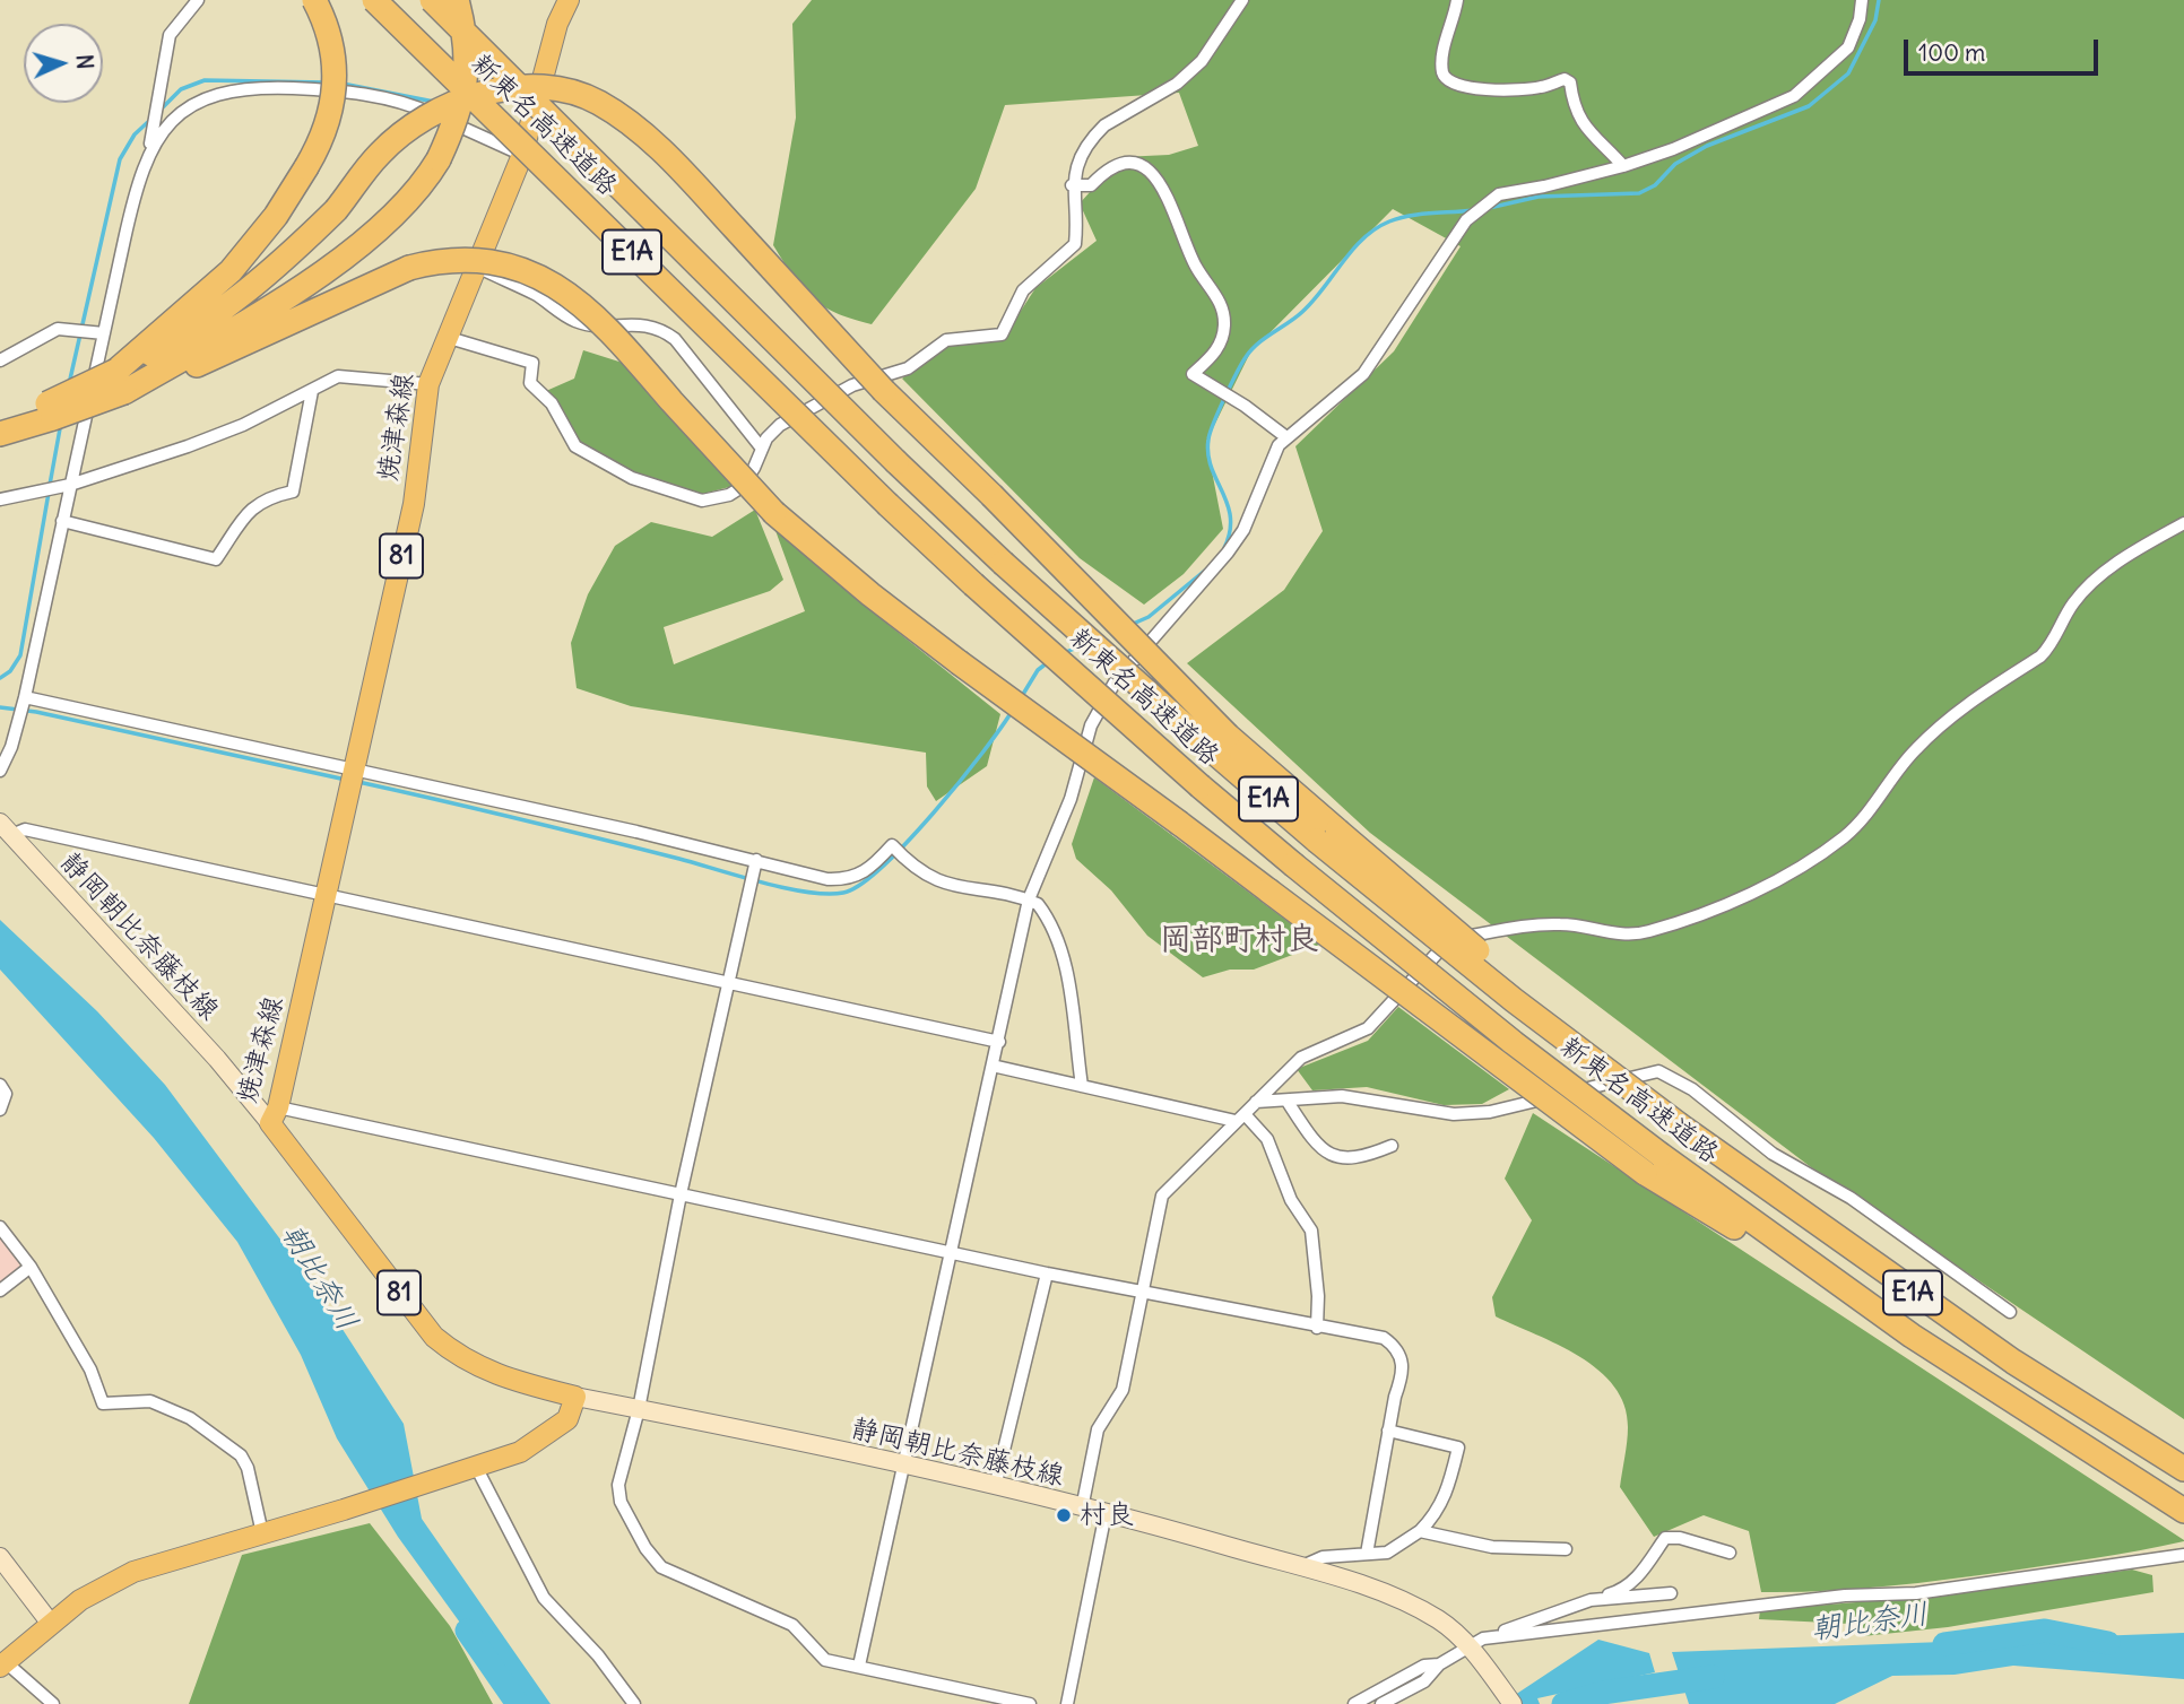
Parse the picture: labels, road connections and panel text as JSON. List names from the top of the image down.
{
  "streets": {
    "highway": ["新東名高速道路", "E1A"],
    "main road": ["焼津森線", "81", "静岡朝比奈藤枝線"]
  },
  "crossings": [
    ["焼津森線", "静岡朝比奈藤枝線"]
  ],
  "districts": ["岡部町村良"],
  "water": ["朝比奈川"],
  "places": ["村良"],
  "scale_bar": "100 m",
  "north": "right"
}
